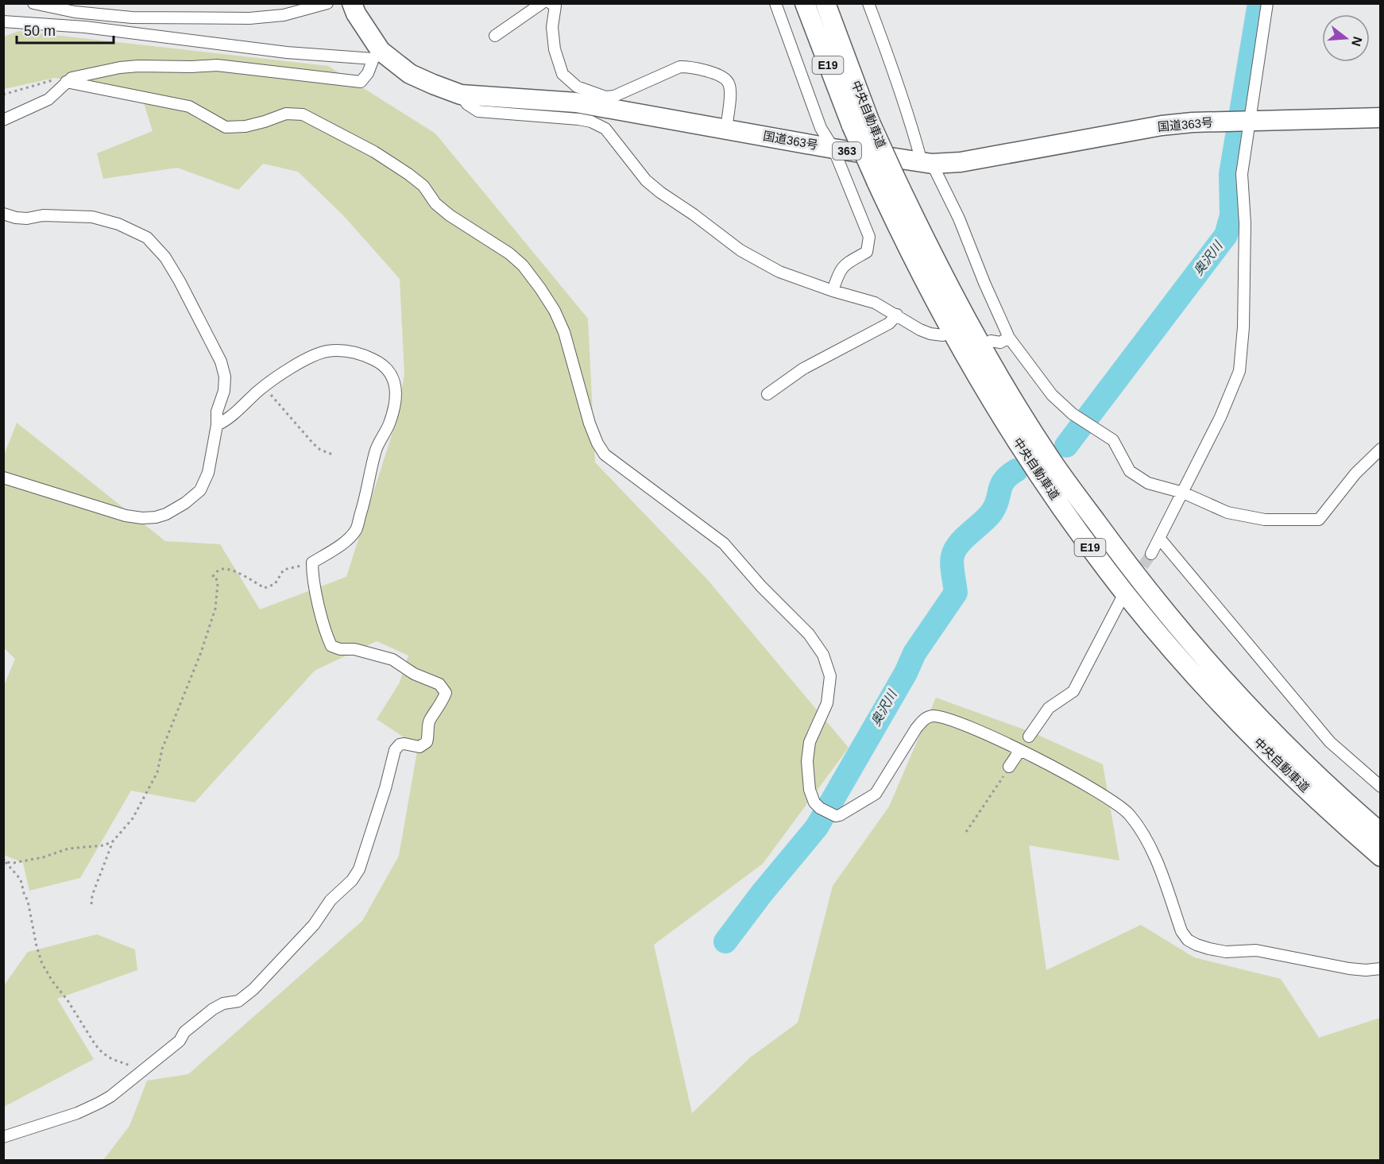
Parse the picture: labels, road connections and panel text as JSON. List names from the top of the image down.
{
  "streets": {
    "highway": [
      "E19",
      "中央自動車道",
      "国道363号",
      "363"
    ]
  },
  "water": ["奥沢川"],
  "scale_bar": "50 m",
  "north": "right"
}
